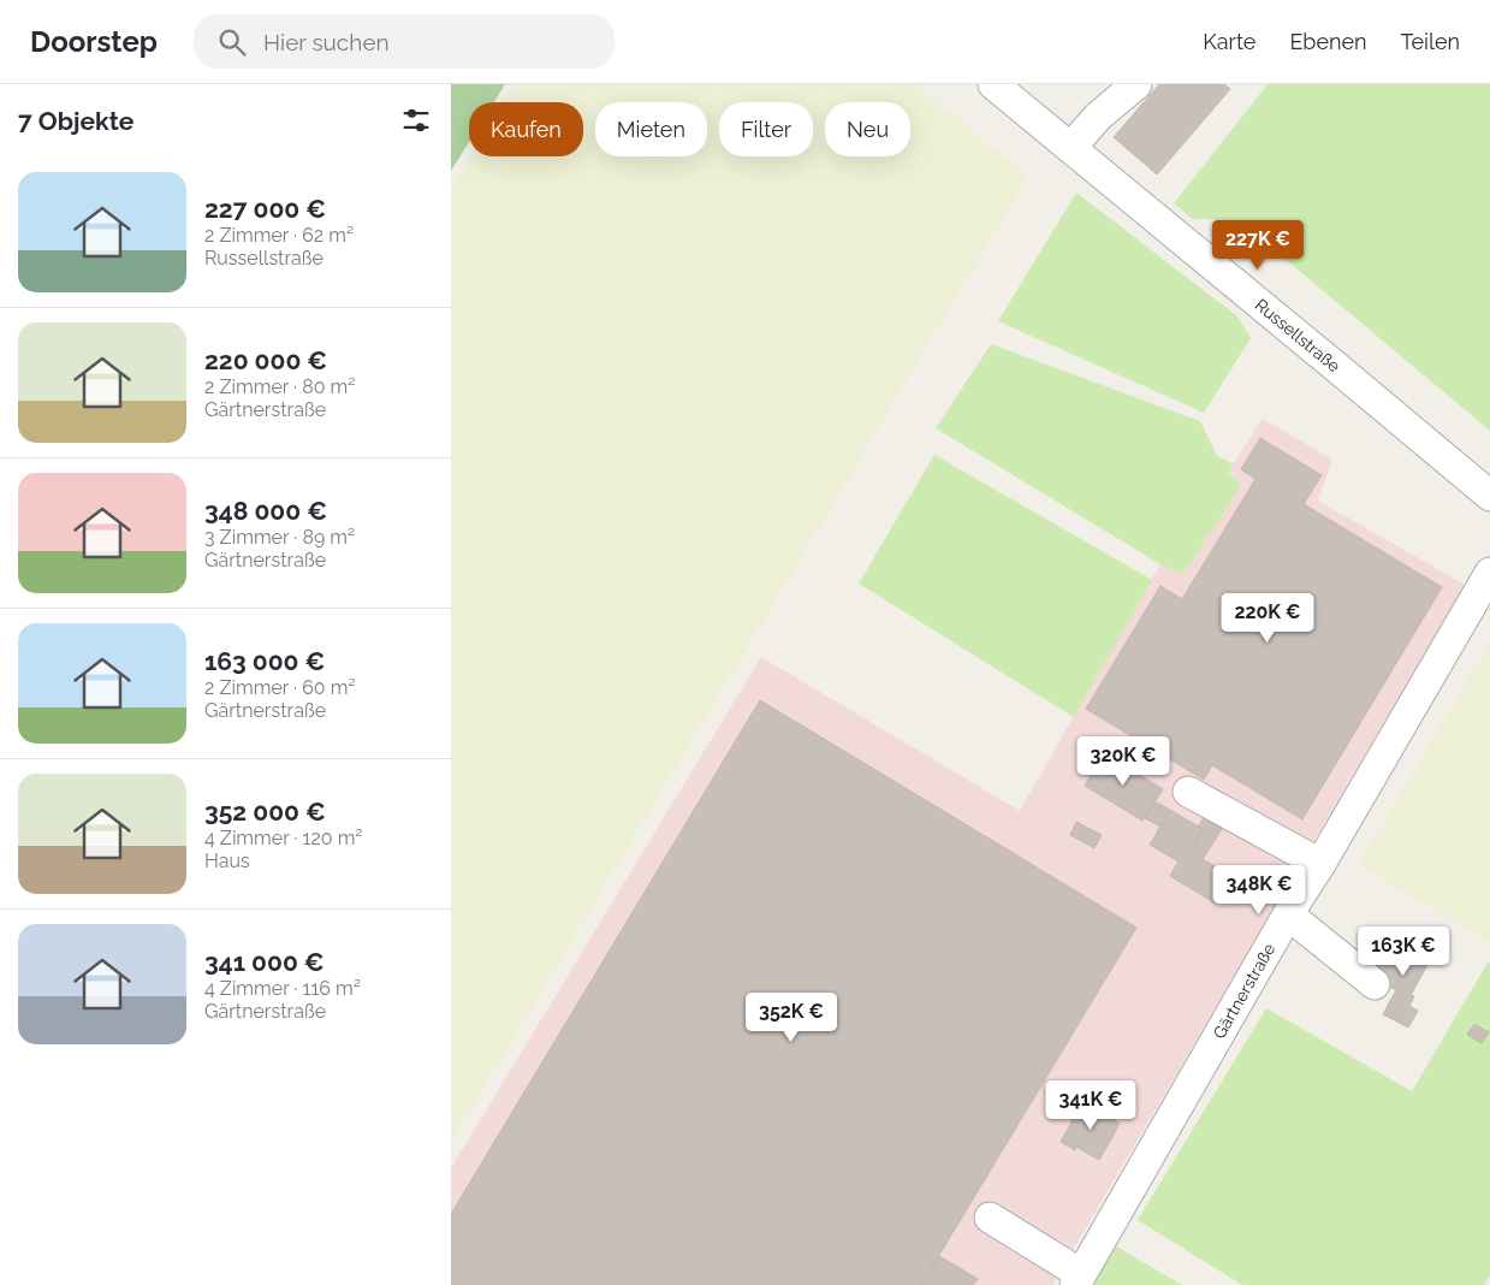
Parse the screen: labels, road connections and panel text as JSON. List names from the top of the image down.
{
  "streets": {
    "street": ["Russellstraße", "Gärtnerstraße"]
  },
  "page": {
    "header": "Doorstep",
    "search": "Hier suchen",
    "nav": ["Karte", "Ebenen", "Teilen"],
    "heading": "7 Objekte",
    "chip": [
      "Kaufen",
      "Mieten",
      "Filter",
      "Neu"
    ],
    "list": [
      {
        "name": "227 000 €",
        "note": "2 Zimmer · 62 m² · Russellstraße"
      },
      {
        "name": "220 000 €",
        "note": "2 Zimmer · 80 m² · Gärtnerstraße"
      },
      {
        "name": "348 000 €",
        "note": "3 Zimmer · 89 m² · Gärtnerstraße"
      },
      {
        "name": "163 000 €",
        "note": "2 Zimmer · 60 m² · Gärtnerstraße"
      },
      {
        "name": "352 000 €",
        "note": "4 Zimmer · 120 m² · Haus"
      },
      {
        "name": "341 000 €",
        "note": "4 Zimmer · 116 m² · Gärtnerstraße"
      }
    ],
    "price": [
      "227K €",
      "220K €",
      "320K €",
      "348K €",
      "163K €",
      "352K €",
      "341K €"
    ]
  }
}
